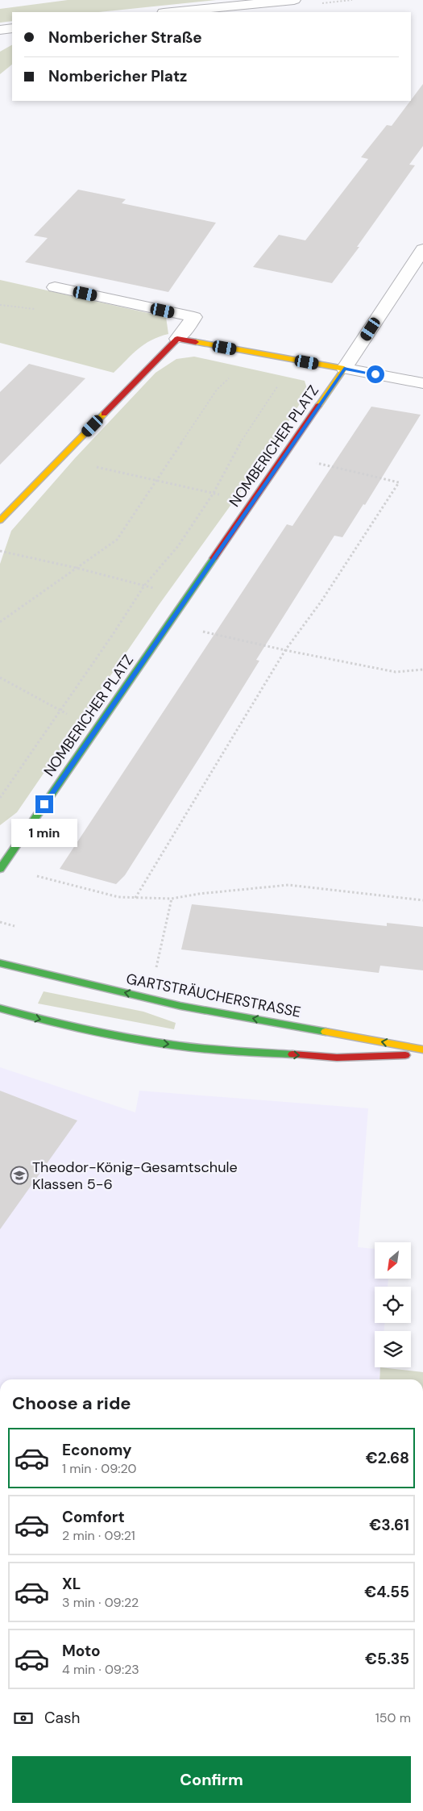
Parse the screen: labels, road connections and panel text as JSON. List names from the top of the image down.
{
  "streets": {
    "street": ["NOMBERICHER PLATZ", "GARTSTRÄUCHERSTRASSE"]
  },
  "places": {
    "school or university": ["Theodor-König-Gesamtschule Klassen 5-6"]
  },
  "north": "bottom left",
  "page": {
    "banner": ["Nombericher Straße", "Nombericher Platz"],
    "bubble": "1 min",
    "heading": "Choose a ride",
    "list": [
      {
        "name": "Economy",
        "note": "1 min · 09:20",
        "value": "€2.68"
      },
      {
        "name": "Comfort",
        "note": "2 min · 09:21",
        "value": "€3.61"
      },
      {
        "name": "XL",
        "note": "3 min · 09:22",
        "value": "€4.55"
      },
      {
        "name": "Moto",
        "note": "4 min · 09:23",
        "value": "€5.35"
      }
    ],
    "pay": ["Cash", "150 m"],
    "buttons": "Confirm"
  }
}
